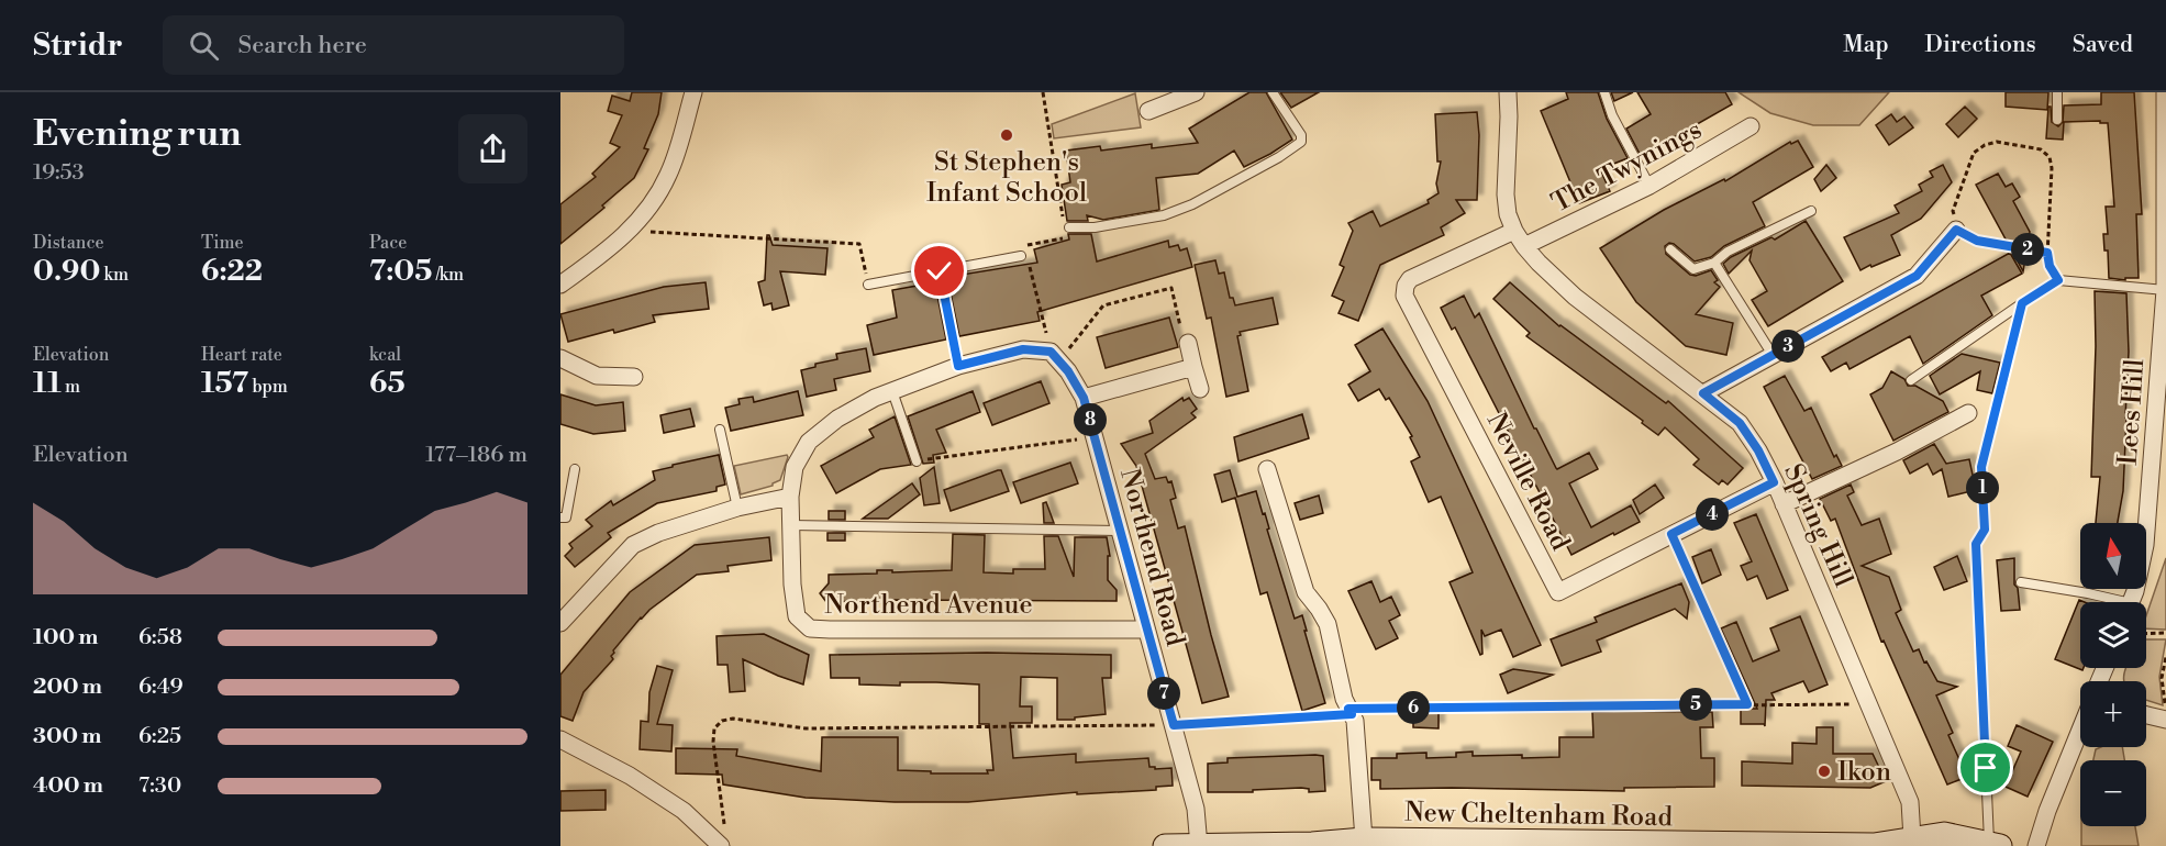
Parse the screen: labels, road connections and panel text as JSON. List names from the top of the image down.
{
  "streets": {
    "street": [
      "The Twynings",
      "Lees Hill",
      "Neville Road",
      "Spring Hill",
      "Northend Road",
      "Northend Avenue",
      "New Cheltenham Road"
    ]
  },
  "crossings": [
    ["The Twynings", "Spring Hill"],
    ["Neville Road", "Spring Hill"],
    ["Spring Hill", "New Cheltenham Road"],
    ["Northend Road", "Northend Avenue"],
    ["Northend Road", "New Cheltenham Road"]
  ],
  "places": ["St Stephen's Infant School", "Ikon"],
  "north": "top",
  "page": {
    "header": "Stridr",
    "search": "Search here",
    "nav": ["Map", "Directions", "Saved"],
    "heading": ["Evening run", "19:53"],
    "stats": [
      ["Distance", "0.90 km"],
      ["Time", "6:22"],
      ["Pace", "7:05 /km"],
      ["Elevation", "11 m"],
      ["Heart rate", "157 bpm"],
      ["kcal", "65"]
    ],
    "pins": [
      "2",
      "3",
      "8",
      "1",
      "4",
      "7",
      "5",
      "6"
    ],
    "chart": ["Elevation", "177–186 m"],
    "map_buttons": ["+", "−"],
    "list": [
      {
        "name": "100 m",
        "note": "6:58"
      },
      {
        "name": "200 m",
        "note": "6:49"
      },
      {
        "name": "300 m",
        "note": "6:25"
      },
      {
        "name": "400 m",
        "note": "7:30"
      }
    ]
  }
}
